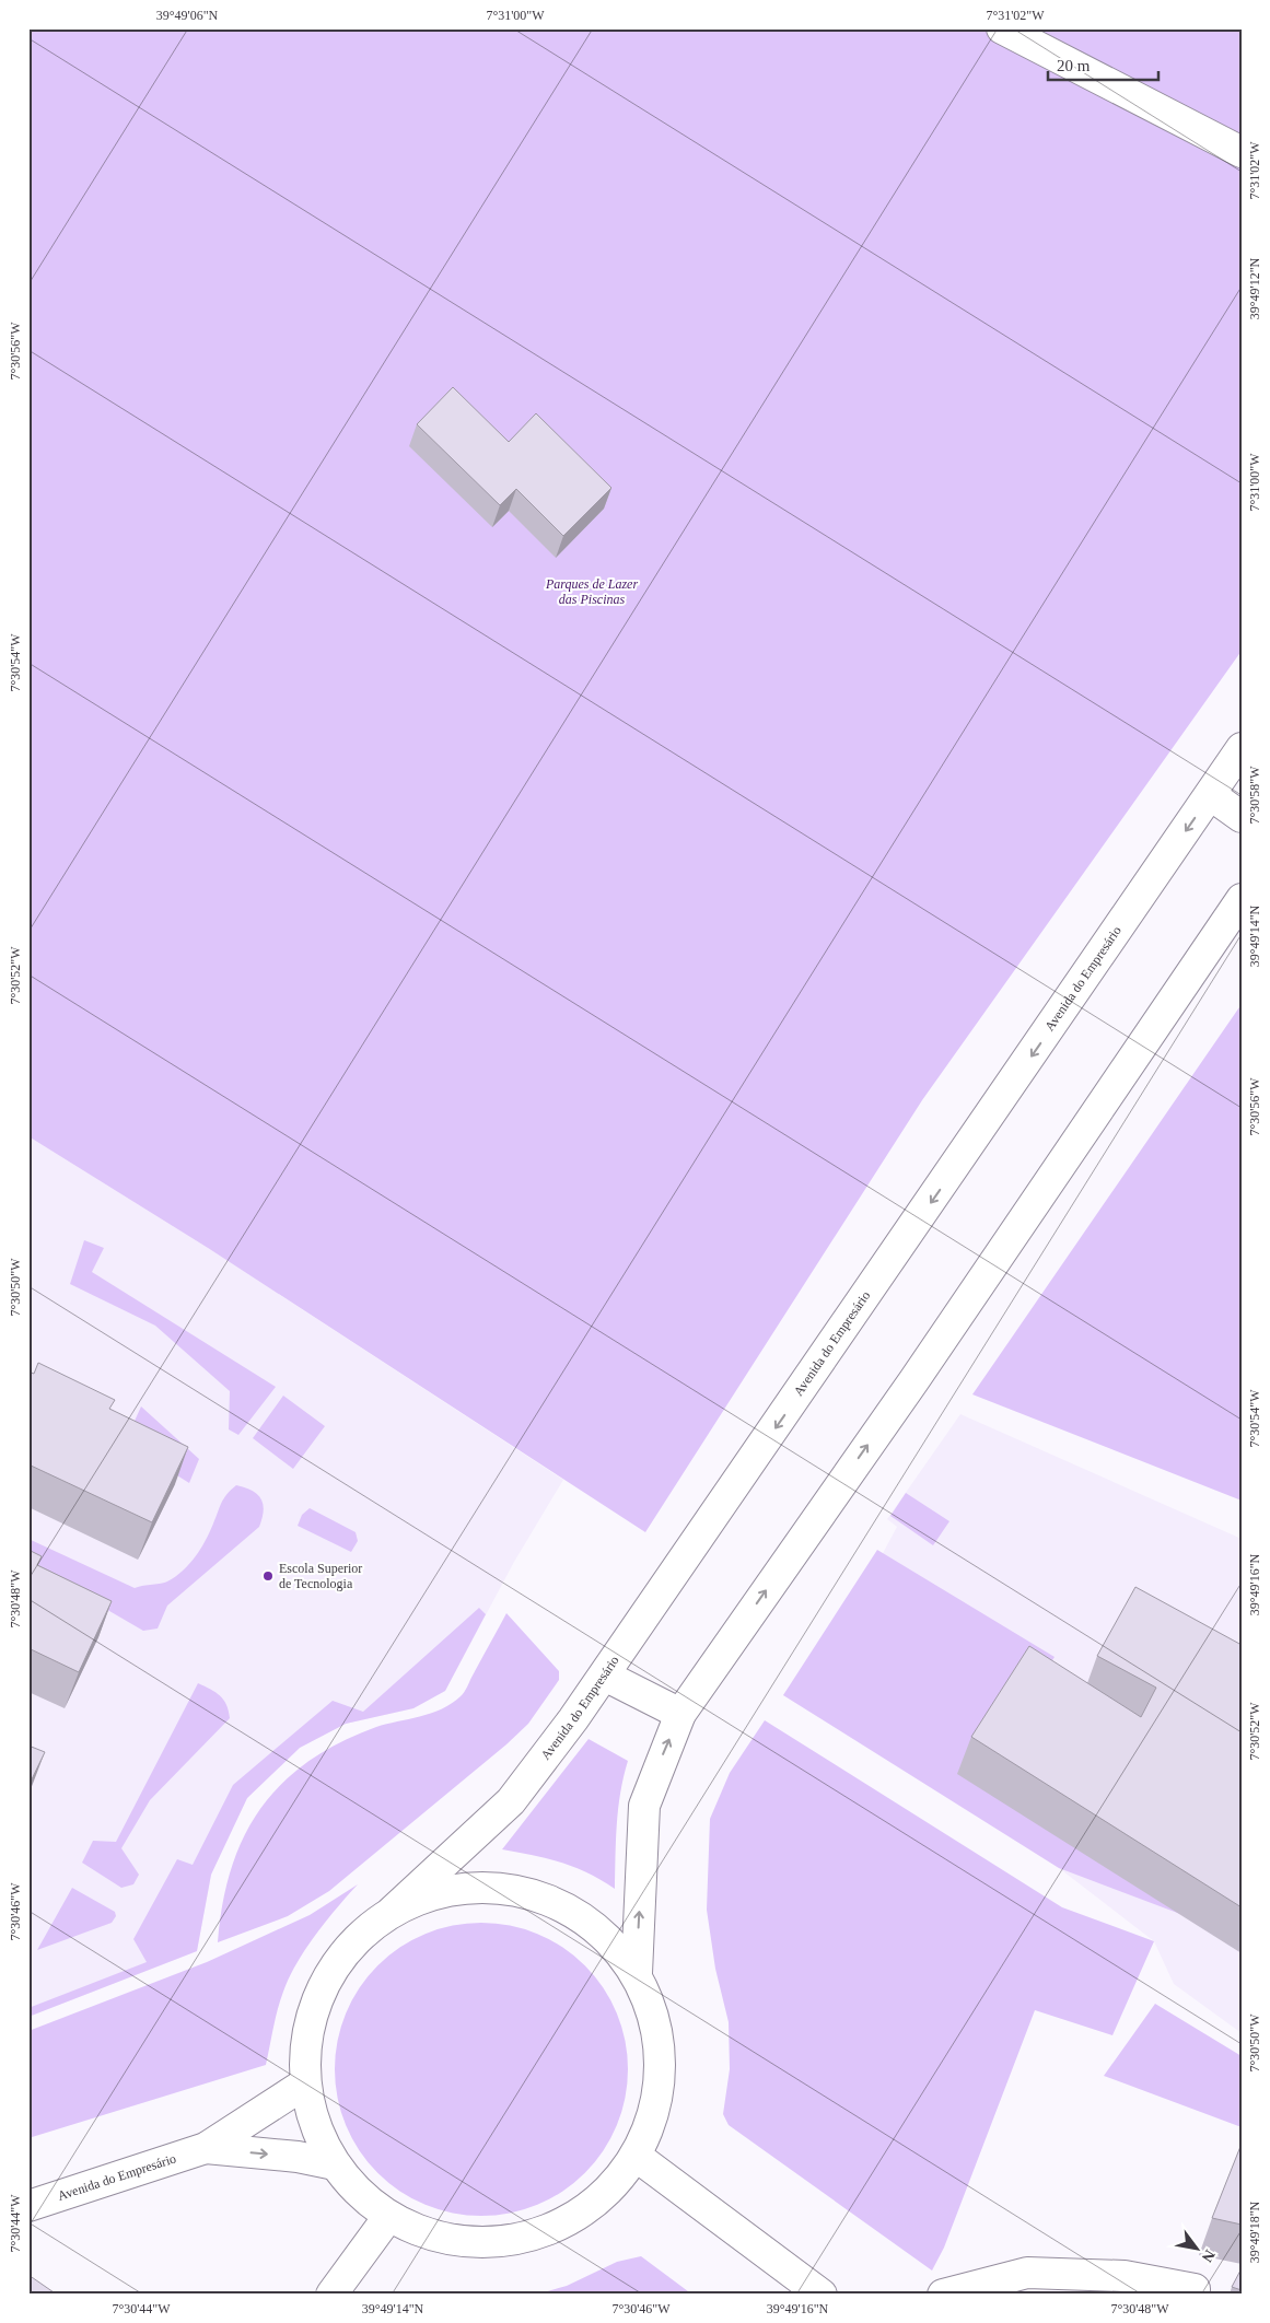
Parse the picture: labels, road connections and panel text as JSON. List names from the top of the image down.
{
  "streets": {
    "street": ["Avenida do Empresário"]
  },
  "parks": ["Parques de Lazer das Piscinas"],
  "places": ["Escola Superior de Tecnologia"],
  "scale_bar": "20 m",
  "north": "bottom right",
  "coordinates": [
    "39°49'06\"N",
    "7°31'00\"W",
    "7°31'02\"W",
    "39°49'12\"N",
    "7°30'56\"W",
    "7°30'54\"W",
    "7°30'58\"W",
    "39°49'14\"N",
    "7°30'52\"W",
    "7°30'50\"W",
    "39°49'16\"N",
    "7°30'48\"W",
    "7°30'46\"W",
    "7°30'44\"W",
    "39°49'18\"N"
  ]
}
